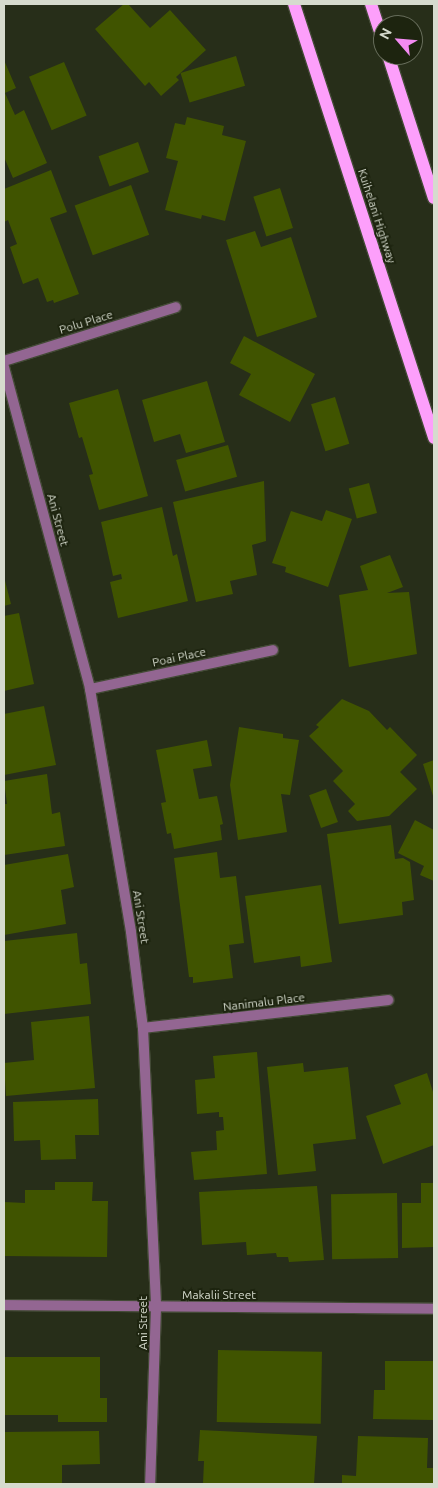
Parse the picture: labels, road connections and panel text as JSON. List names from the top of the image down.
{
  "streets": {
    "main road": ["Kuihelani Highway"],
    "street": [
      "Polu Place",
      "Ani Street",
      "Poai Place",
      "Nanimalu Place",
      "Makalii Street"
    ]
  },
  "crossings": [
    ["Ani Street", "Poai Place"],
    ["Ani Street", "Nanimalu Place"],
    ["Ani Street", "Makalii Street"]
  ],
  "north": "top left"
}
